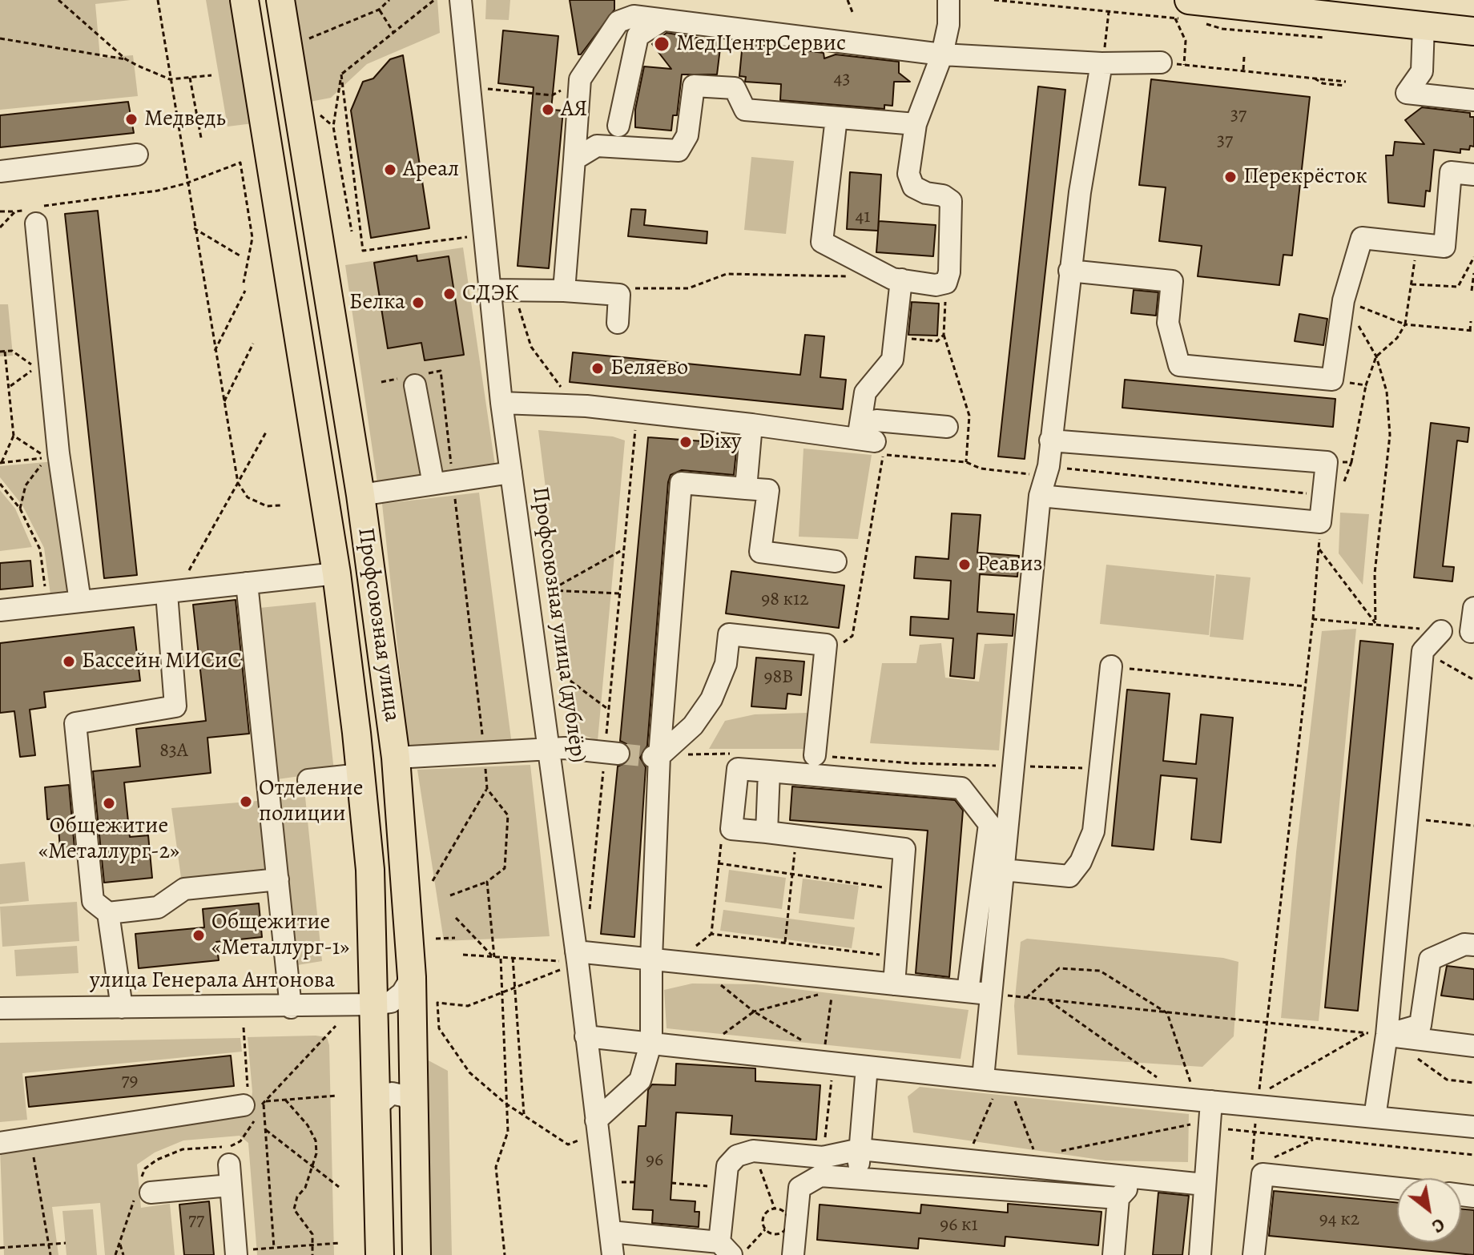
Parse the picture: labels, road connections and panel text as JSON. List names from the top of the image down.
{
  "streets": {
    "main road": ["Профсоюзная улица"],
    "street": ["Профсоюзная улица (дублёр)", "улица Генерала Антонова"]
  },
  "crossings": [
    ["Профсоюзная улица", "улица Генерала Антонова"]
  ],
  "places": [
    "МедЦентрСервис",
    "АЯ",
    "Медведь",
    "Ареал",
    "Перекрёсток",
    "СДЭК",
    "Белка",
    "Беляево",
    "Dixy",
    "Реавиз",
    "Бассейн МИСиС",
    "Отделение полиции",
    "Общежитие «Металлург-2»",
    "Общежитие «Металлург-1»"
  ],
  "house_numbers": [
    "43",
    "37",
    "37",
    "41",
    "98 к12",
    "98В",
    "83А",
    "79",
    "96",
    "94 к2",
    "77",
    "96 к1"
  ],
  "north": "bottom right"
}
